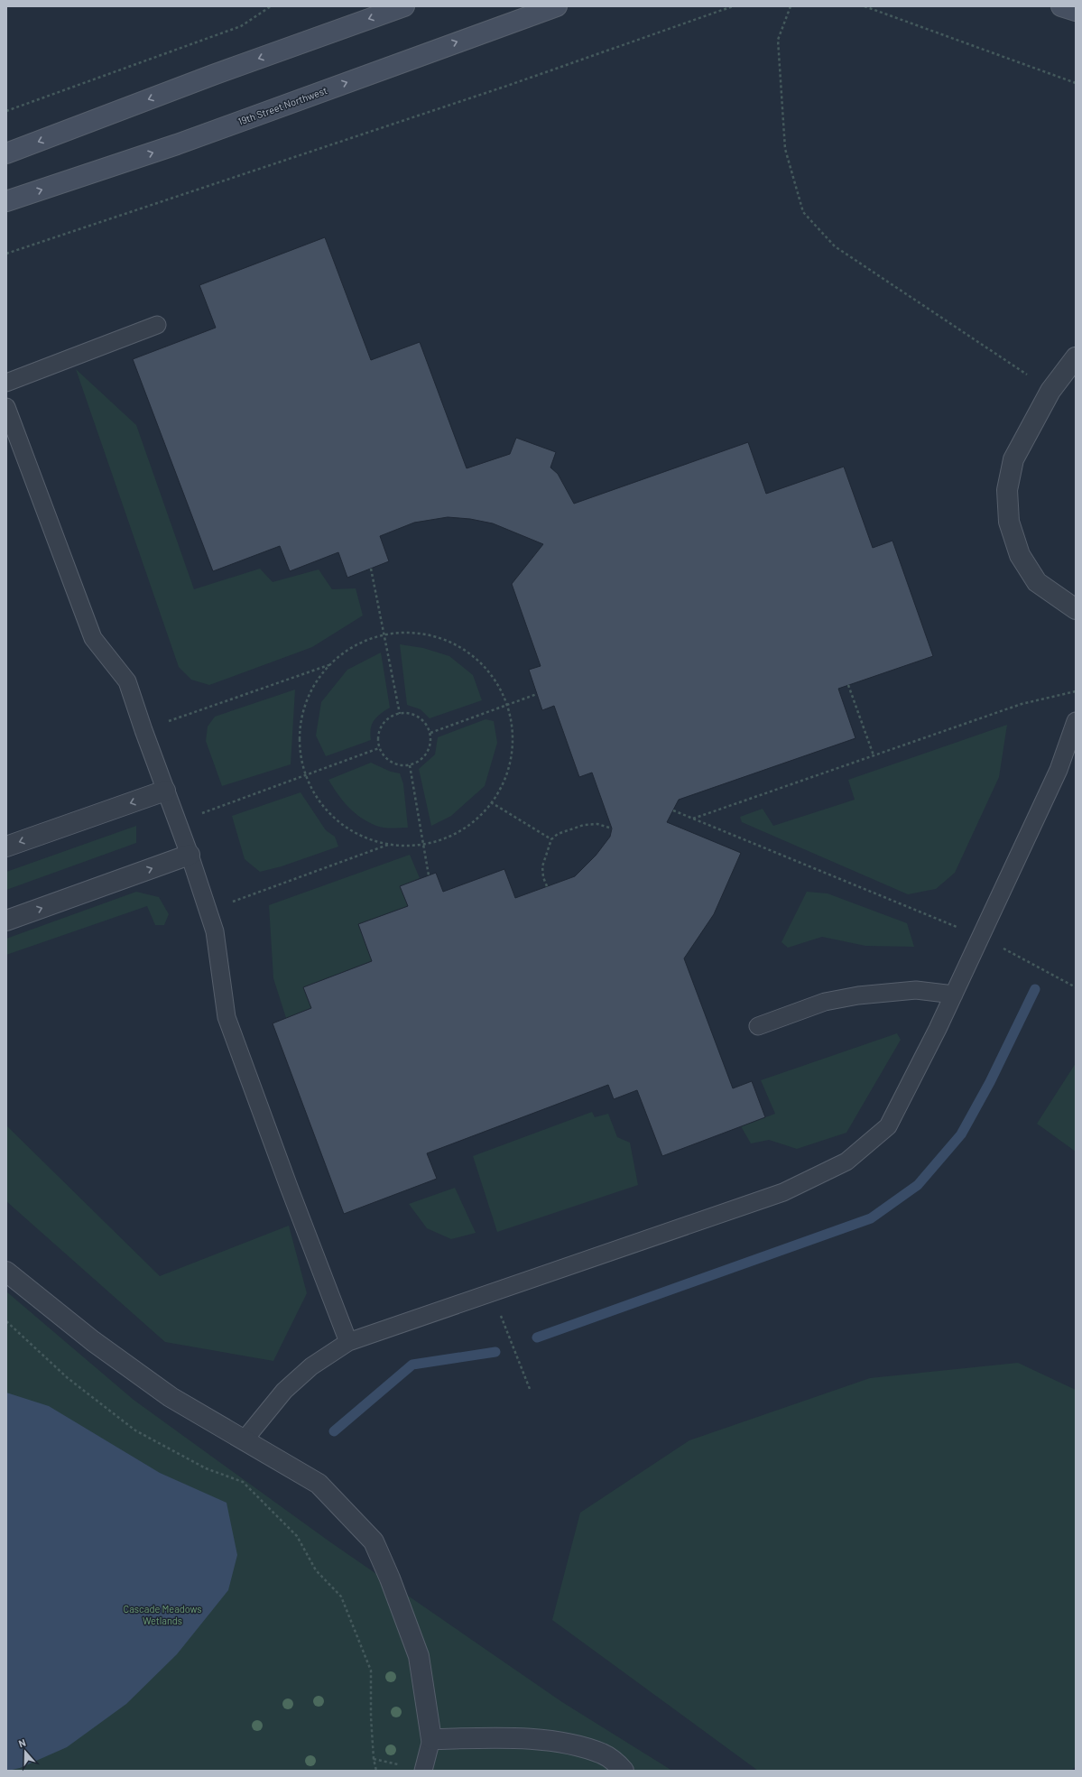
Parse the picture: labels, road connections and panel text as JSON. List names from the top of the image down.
{
  "streets": {
    "main road": ["19th Street Northwest"]
  },
  "parks": ["Cascade Meadows Wetlands"],
  "north": "top"
}
